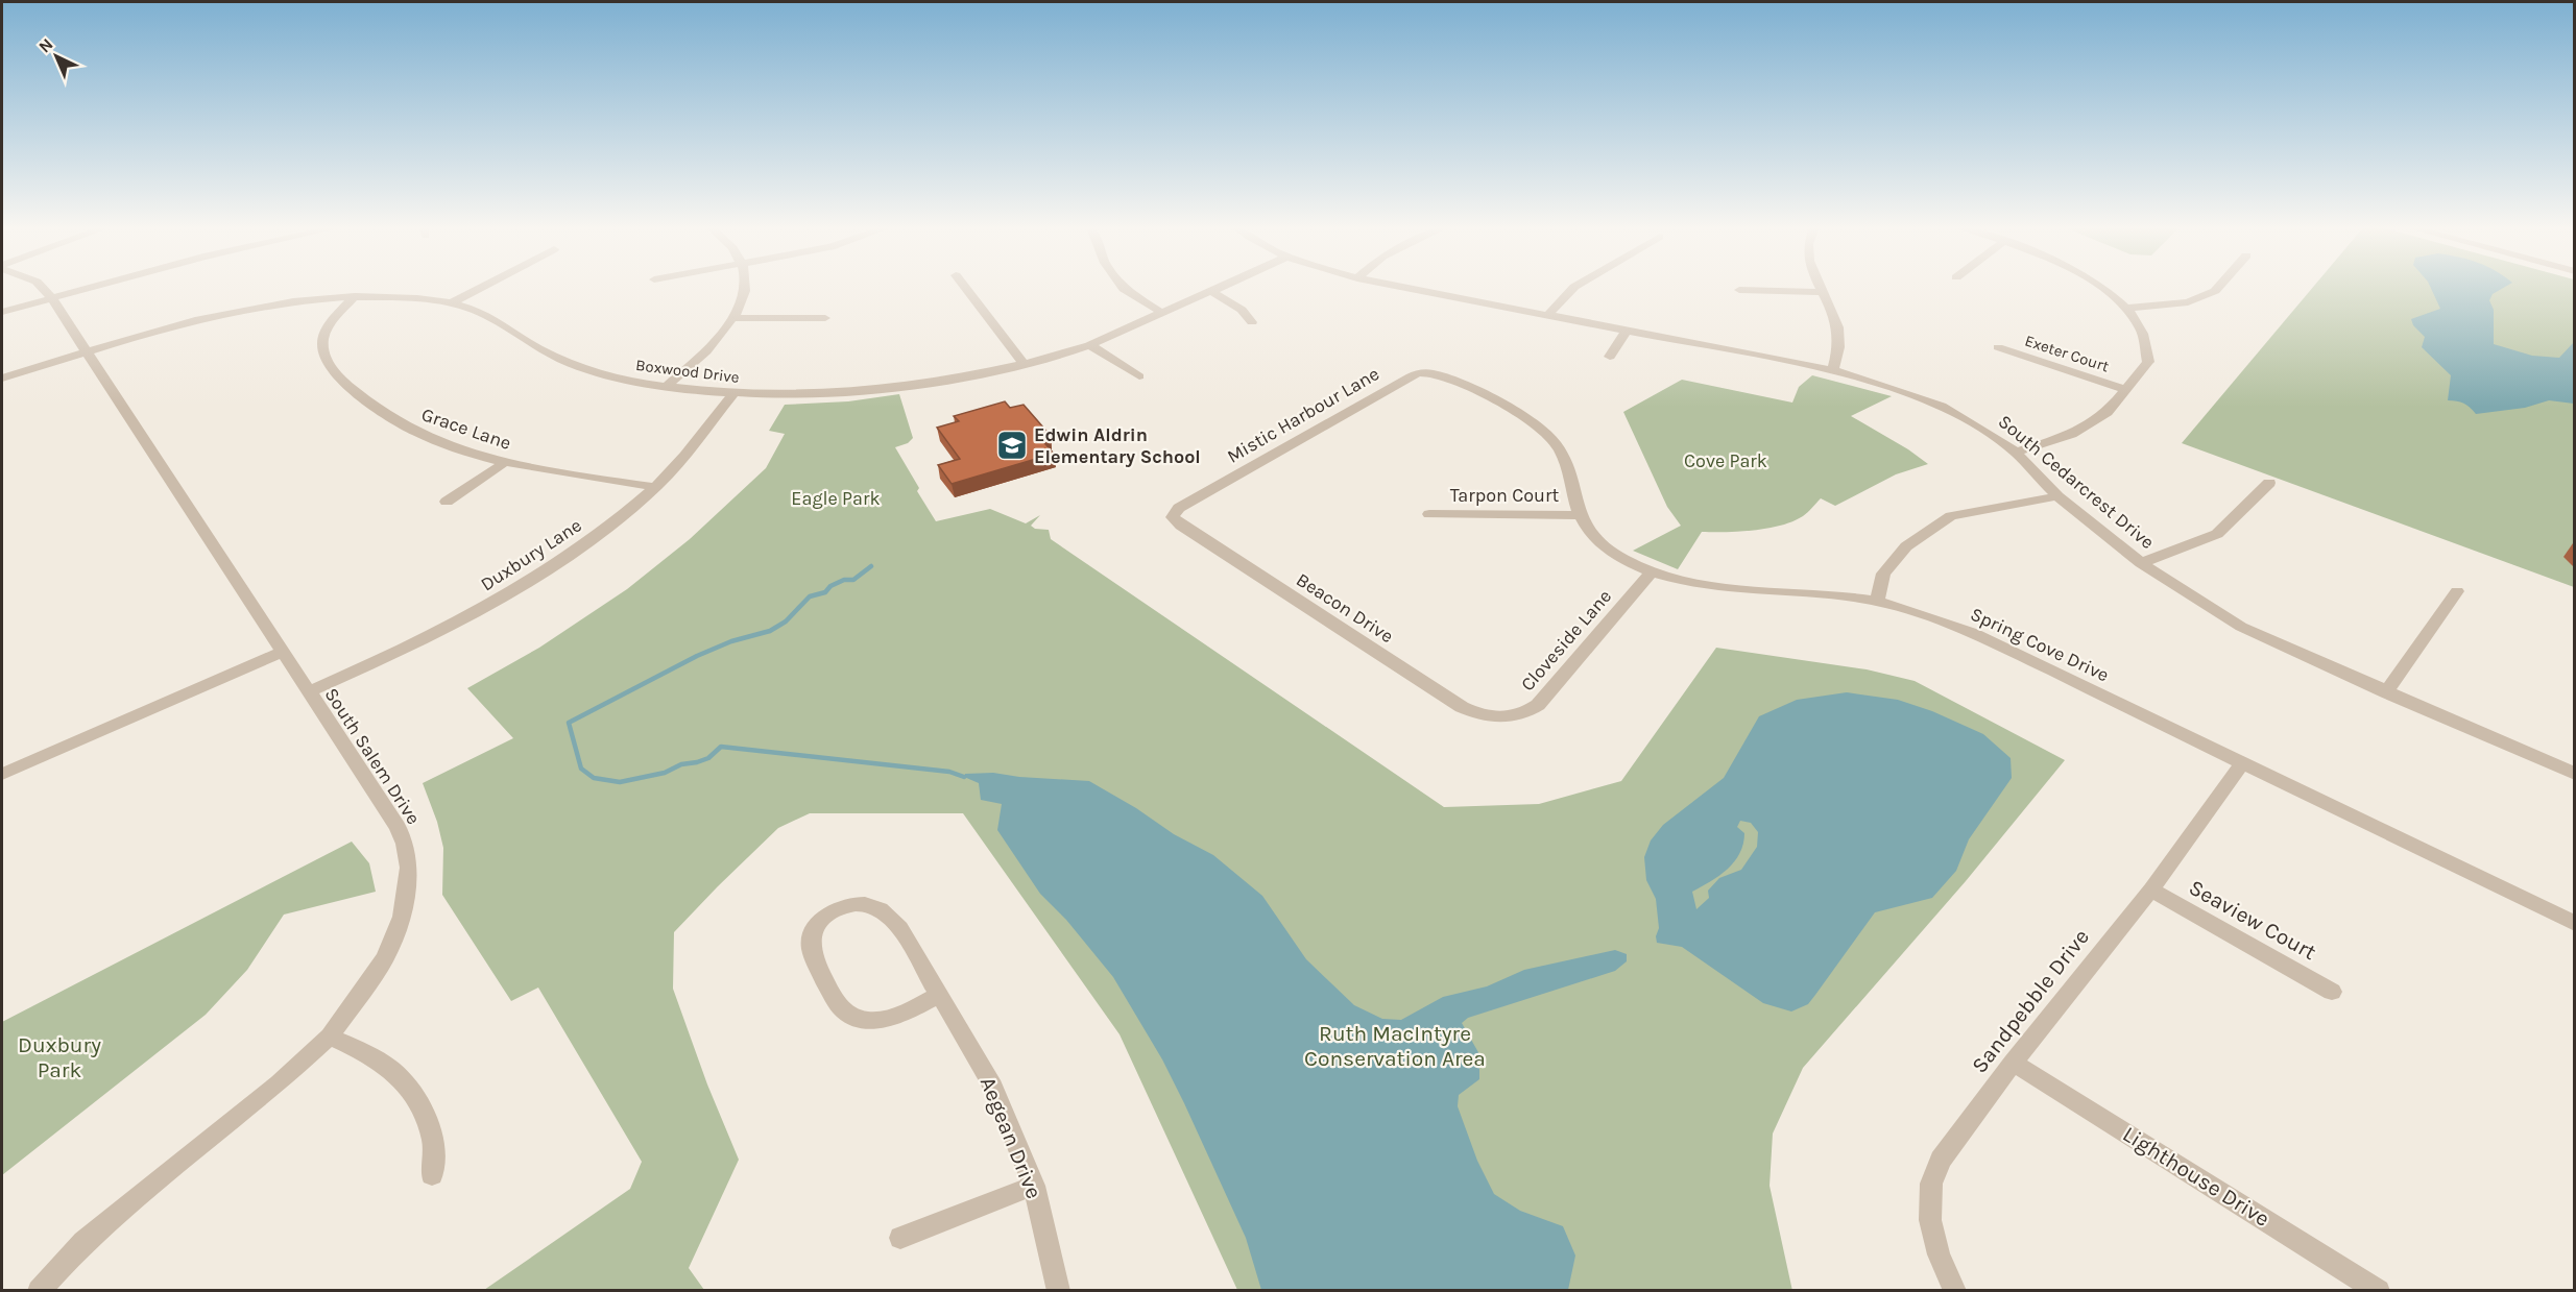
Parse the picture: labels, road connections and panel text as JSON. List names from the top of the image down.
{
  "streets": {
    "street": [
      "Exeter Court",
      "Boxwood Drive",
      "Mistic Harbour Lane",
      "Grace Lane",
      "South Cedarcrest Drive",
      "Tarpon Court",
      "Duxbury Lane",
      "Beacon Drive",
      "Cloveside Lane",
      "Spring Cove Drive",
      "South Salem Drive",
      "Seaview Court",
      "Sandpebble Drive",
      "Aegean Drive",
      "Lighthouse Drive"
    ]
  },
  "crossings": [
    ["Boxwood Drive", "Grace Lane"],
    ["Boxwood Drive", "Duxbury Lane"],
    ["Boxwood Drive", "South Salem Drive"],
    ["Mistic Harbour Lane", "Beacon Drive"],
    ["Mistic Harbour Lane", "Spring Cove Drive"],
    ["Grace Lane", "Duxbury Lane"],
    ["Tarpon Court", "Spring Cove Drive"],
    ["Duxbury Lane", "South Salem Drive"],
    ["Beacon Drive", "Cloveside Lane"],
    ["Cloveside Lane", "Spring Cove Drive"],
    ["Spring Cove Drive", "Sandpebble Drive"],
    ["Seaview Court", "Sandpebble Drive"],
    ["Sandpebble Drive", "Lighthouse Drive"]
  ],
  "parks": [
    "Cove Park",
    "Eagle Park",
    "Ruth MacIntyre Conservation Area",
    "Duxbury Park"
  ],
  "places": {
    "school or university": ["Edwin Aldrin Elementary School"]
  },
  "north": "top left"
}
